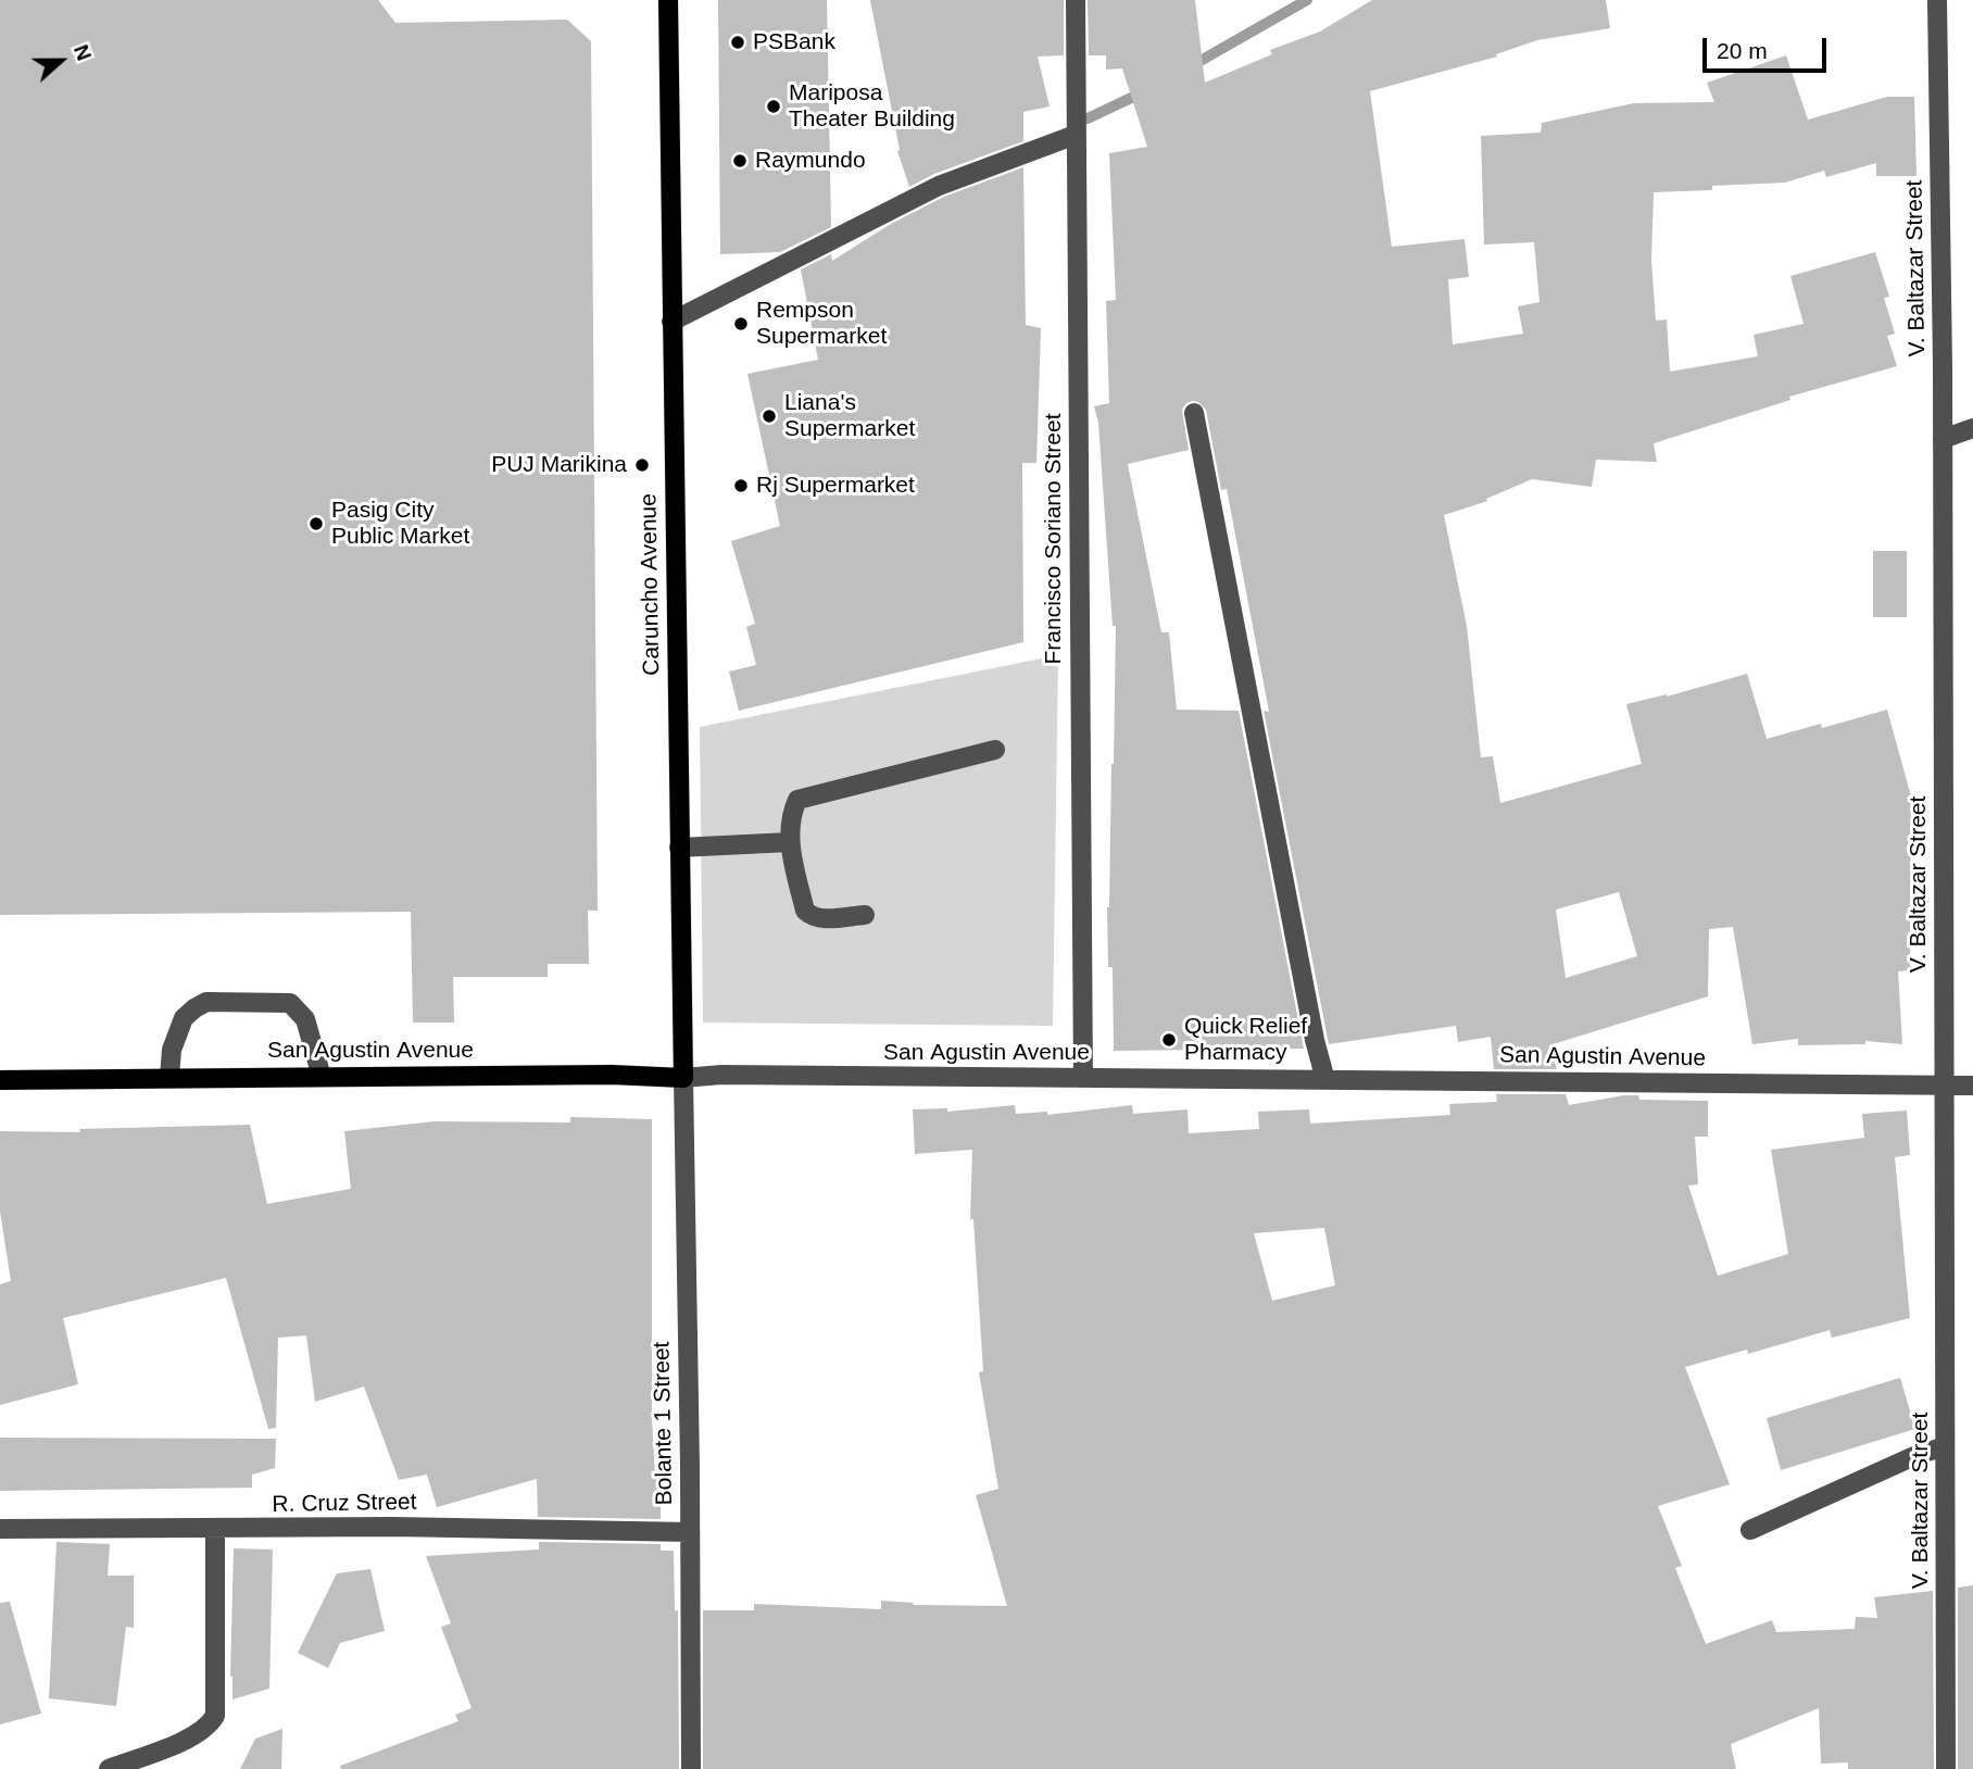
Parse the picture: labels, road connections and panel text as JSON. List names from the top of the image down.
{
  "streets": {
    "main road": ["Caruncho Avenue", "San Agustin Avenue"],
    "street": [
      "V. Baltazar Street",
      "Francisco Soriano Street",
      "Bolante 1 Street",
      "R. Cruz Street"
    ]
  },
  "crossings": [
    ["V. Baltazar Street", "San Agustin Avenue"],
    ["Francisco Soriano Street", "San Agustin Avenue"],
    ["Caruncho Avenue", "San Agustin Avenue"],
    ["Caruncho Avenue", "Bolante 1 Street"],
    ["San Agustin Avenue", "Bolante 1 Street"],
    ["Bolante 1 Street", "R. Cruz Street"]
  ],
  "places": [
    "PSBank",
    "Mariposa Theater Building",
    "Raymundo",
    "Rempson Supermarket",
    "Liana's Supermarket",
    "PUJ Marikina",
    "Rj Supermarket",
    "Pasig City Public Market",
    "Quick Relief Pharmacy"
  ],
  "scale_bar": "20 m",
  "north": "right"
}
